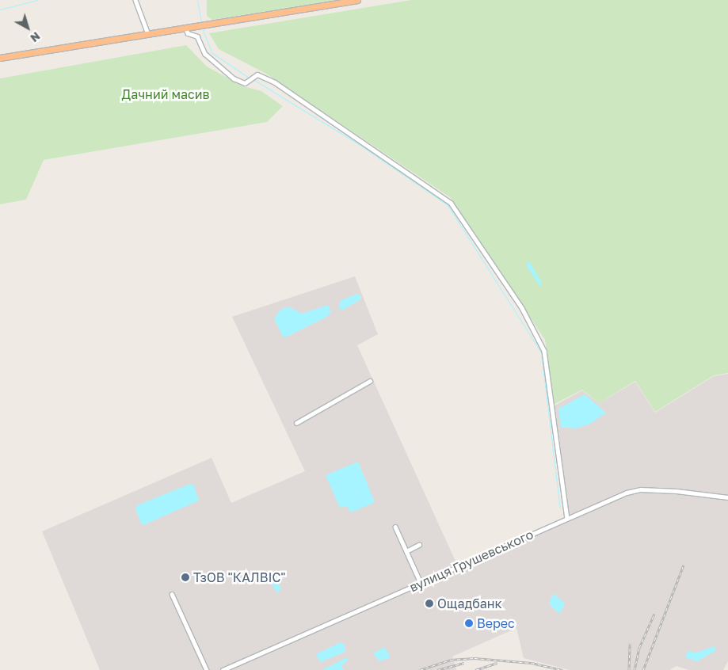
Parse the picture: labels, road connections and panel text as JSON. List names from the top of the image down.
{
  "streets": {
    "street": ["вулиця Грушевського"]
  },
  "parks": ["Дачний масив"],
  "places": ["ТзОВ \"КАЛВІС\"", "Ощадбанк", "Верес"],
  "north": "bottom right"
}
